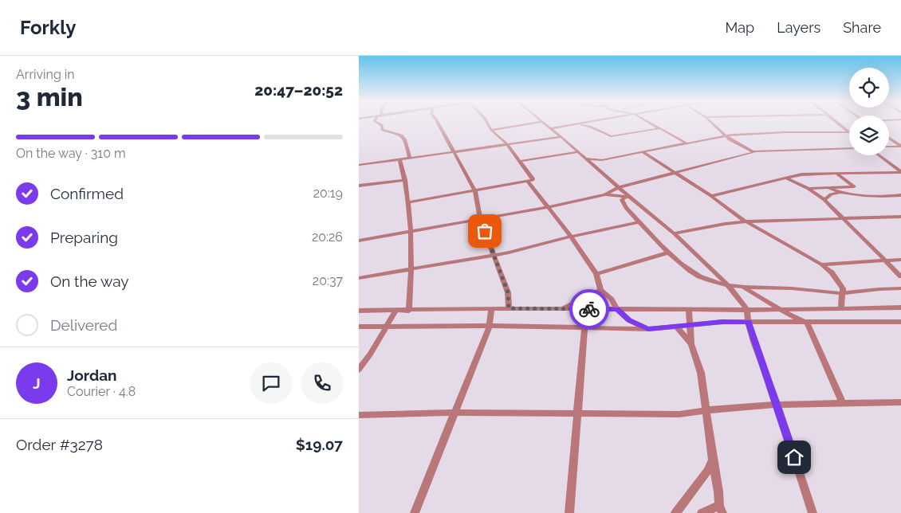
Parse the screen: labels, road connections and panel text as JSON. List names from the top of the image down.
{
  "page": {
    "header": "Forkly",
    "nav": ["Map", "Layers", "Share"],
    "heading": ["3 min", "Arriving in", "20:47–20:52"],
    "panel": [
      "Jordan",
      "Courier · 4.8",
      "Order #3278",
      "$19.07"
    ],
    "bar": "On the way · 310 m",
    "list": [
      ["Confirmed", "20:19"],
      ["Preparing", "20:26"],
      ["On the way", "20:37"],
      "Delivered"
    ],
    "round": "J"
  }
}
